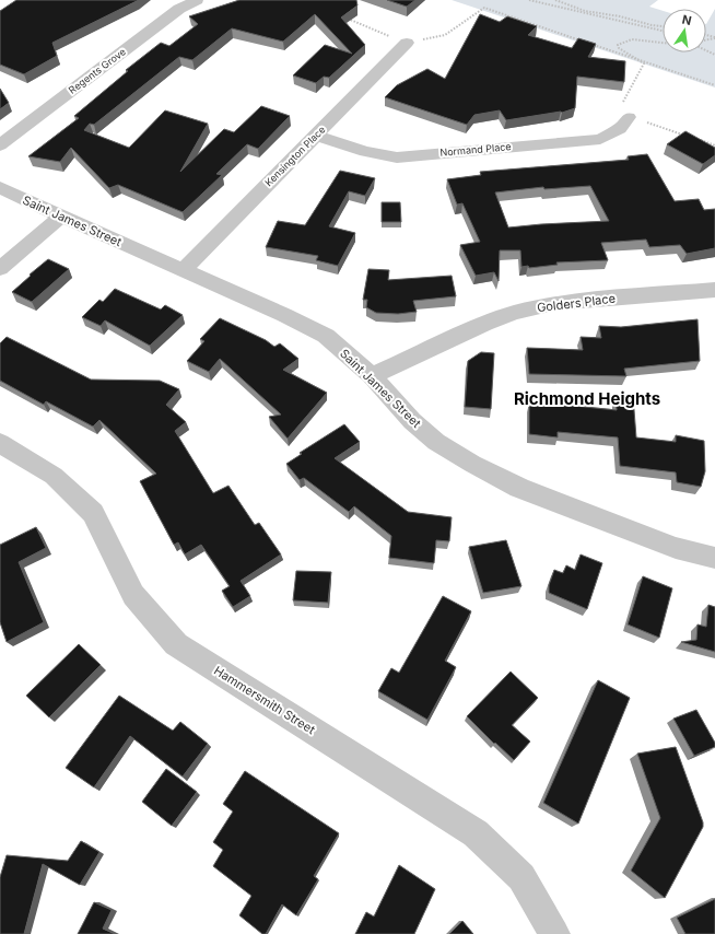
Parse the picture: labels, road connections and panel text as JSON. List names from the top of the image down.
{
  "streets": {
    "street": [
      "Regents Grove",
      "Normand Place",
      "Kensington Place",
      "Saint James Street",
      "Golders Place",
      "Hammersmith Street"
    ]
  },
  "crossings": [
    ["Normand Place", "Kensington Place"],
    ["Kensington Place", "Saint James Street"],
    ["Saint James Street", "Golders Place"]
  ],
  "districts": ["Richmond Heights"],
  "north": "top"
}
